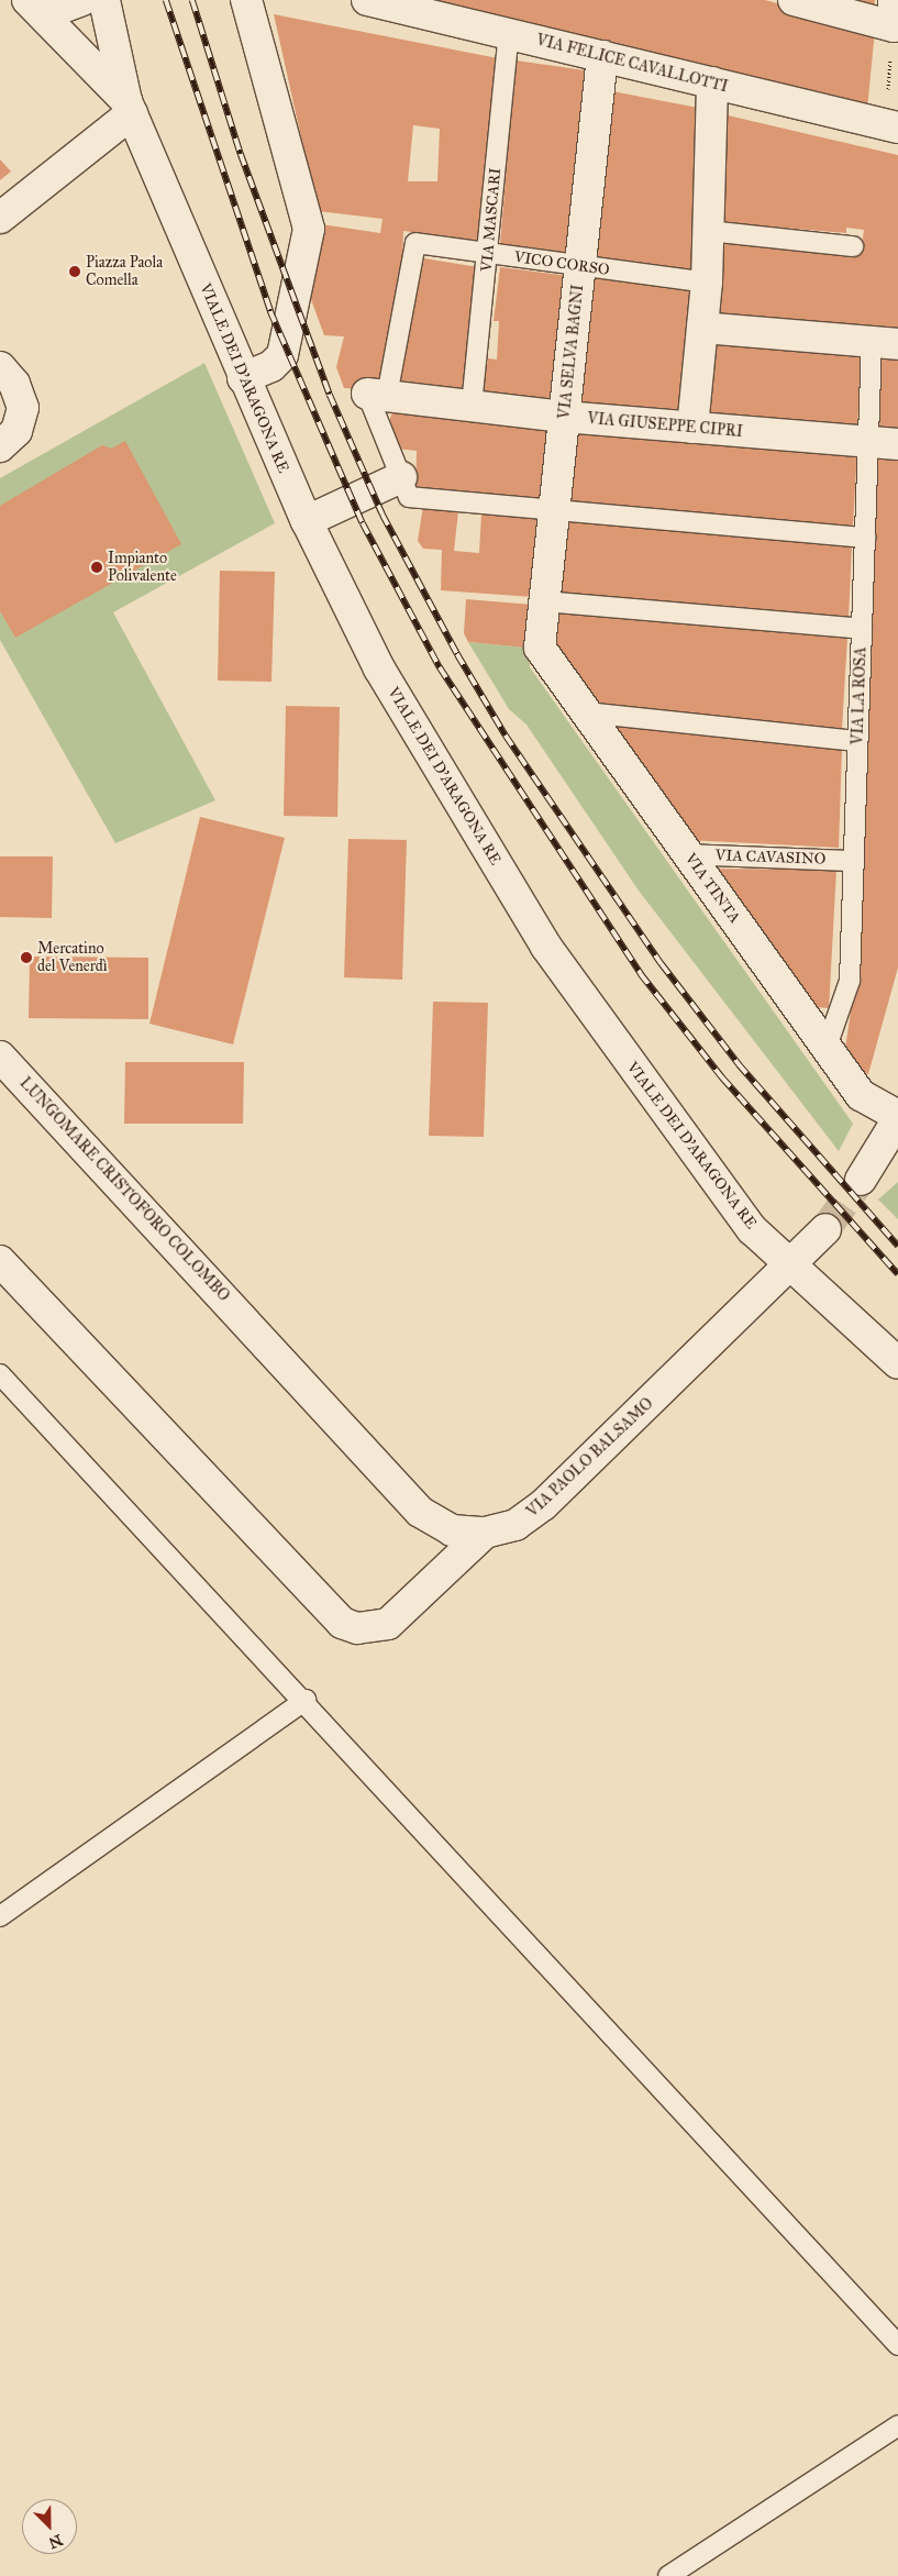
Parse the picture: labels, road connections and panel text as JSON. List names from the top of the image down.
{
  "streets": {
    "street": [
      "VIA FELICE CAVALLOTTI",
      "VIA SELVA BAGNI",
      "VIALE DEI D'ARAGONA RE",
      "VIA GIUSEPPE CIPRI",
      "VIA TINTA",
      "LUNGOMARE CRISTOFORO COLOMBO",
      "VIA PAOLO BALSAMO"
    ],
    "lane": [
      "VIA MASCARI",
      "VICO CORSO",
      "VIA LA ROSA",
      "VIA CAVASINO"
    ]
  },
  "crossings": [
    ["VIA FELICE CAVALLOTTI", "VIA MASCARI"],
    ["VIA FELICE CAVALLOTTI", "VIA SELVA BAGNI"],
    ["VIA MASCARI", "VICO CORSO"],
    ["VIA MASCARI", "VIA GIUSEPPE CIPRI"],
    ["VICO CORSO", "VIA SELVA BAGNI"],
    ["VICO CORSO", "VIA GIUSEPPE CIPRI"],
    ["VIA SELVA BAGNI", "VIA GIUSEPPE CIPRI"],
    ["VIA SELVA BAGNI", "VIA TINTA"],
    ["VIALE DEI D'ARAGONA RE", "VIA PAOLO BALSAMO"],
    ["VIA GIUSEPPE CIPRI", "VIA LA ROSA"],
    ["VIA LA ROSA", "VIA CAVASINO"],
    ["VIA LA ROSA", "VIA TINTA"],
    ["VIA CAVASINO", "VIA TINTA"],
    ["LUNGOMARE CRISTOFORO COLOMBO", "VIA PAOLO BALSAMO"]
  ],
  "places": ["Piazza Paola Comella", "Impianto Polivalente", "Mercatino del Venerdì"],
  "north": "bottom right"
}
